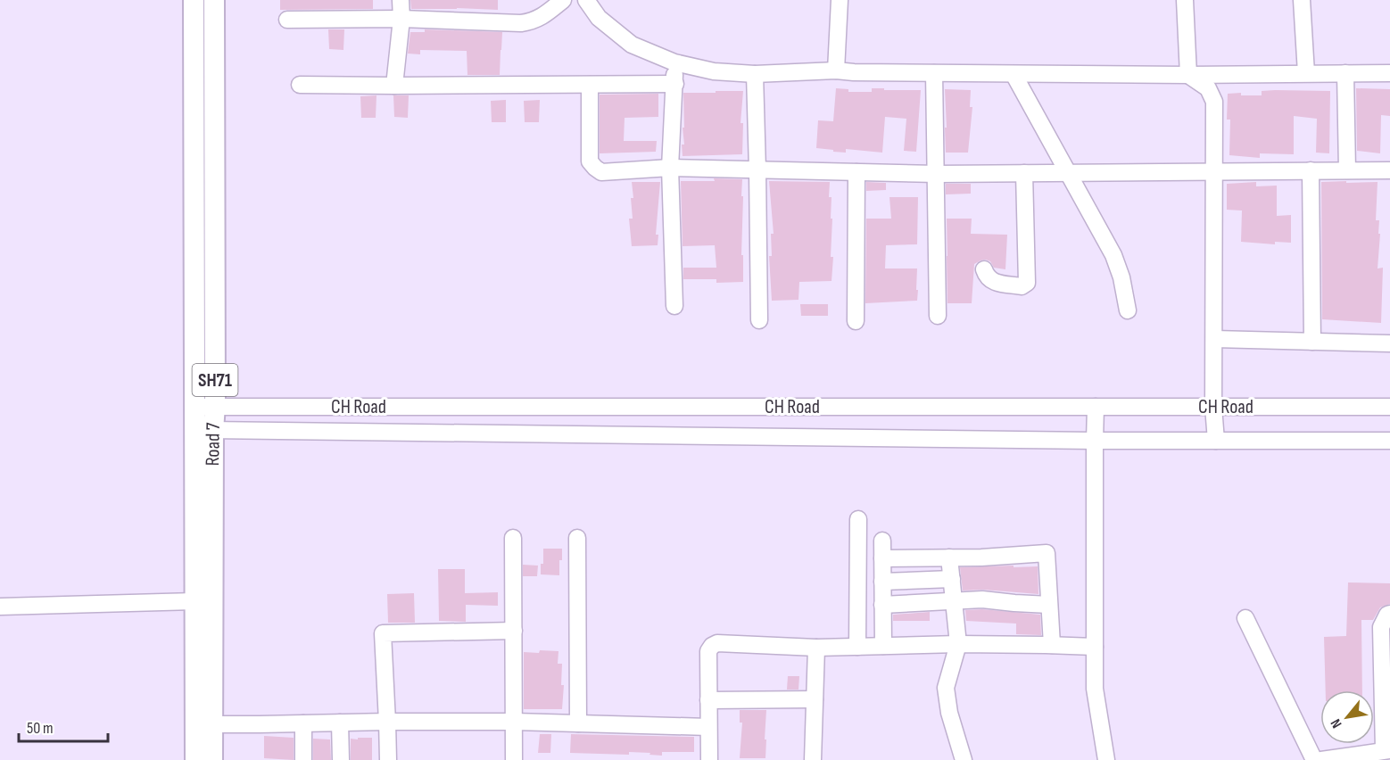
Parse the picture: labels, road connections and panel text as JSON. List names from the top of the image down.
{
  "streets": {
    "main road": ["SH71", "Road 7"],
    "street": ["CH Road"]
  },
  "crossings": [
    ["CH Road", "Road 7"]
  ],
  "scale_bar": "50 m",
  "north": "bottom left"
}
